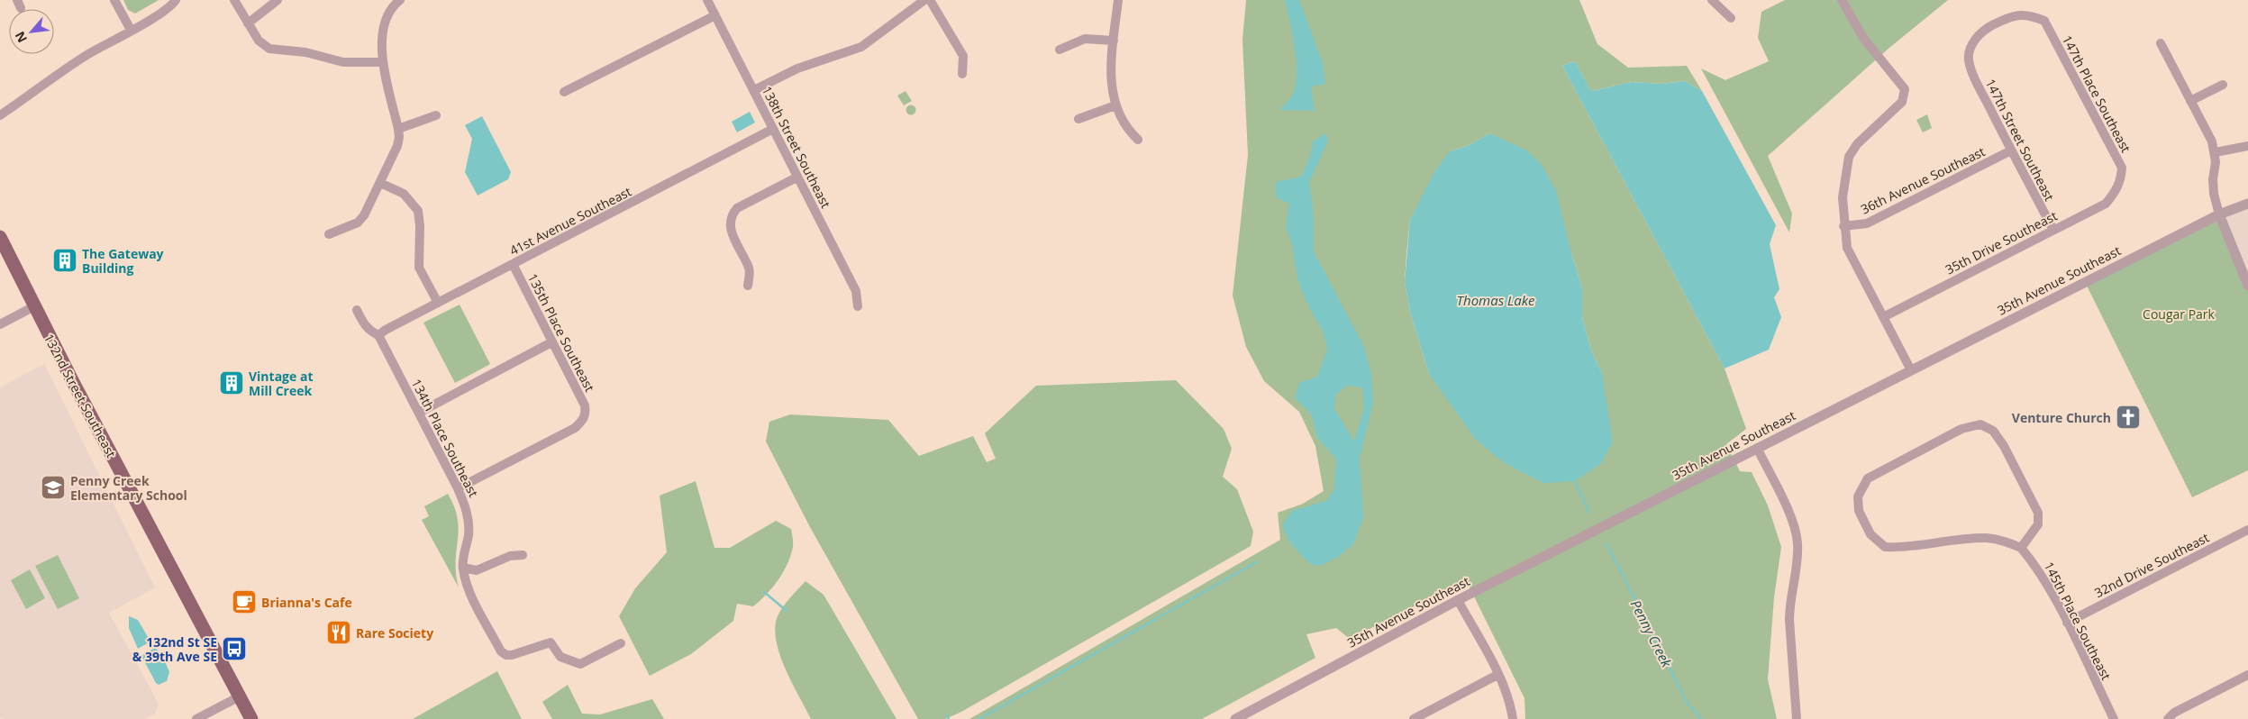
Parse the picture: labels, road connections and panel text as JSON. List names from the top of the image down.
{
  "streets": {
    "main road": ["132nd Street Southeast"],
    "street": [
      "147th Place Southeast",
      "147th Street Southeast",
      "138th Street Southeast",
      "36th Avenue Southeast",
      "41st Avenue Southeast",
      "35th Drive Southeast",
      "35th Avenue Southeast",
      "135th Place Southeast",
      "134th Place Southeast",
      "32nd Drive Southeast",
      "145th Place Southeast"
    ]
  },
  "crossings": [
    ["147th Place Southeast", "147th Street Southeast"],
    ["147th Place Southeast", "35th Drive Southeast"],
    ["147th Street Southeast", "36th Avenue Southeast"],
    ["147th Street Southeast", "35th Drive Southeast"],
    ["138th Street Southeast", "41st Avenue Southeast"],
    ["41st Avenue Southeast", "135th Place Southeast"],
    ["41st Avenue Southeast", "134th Place Southeast"],
    ["135th Place Southeast", "134th Place Southeast"],
    ["32nd Drive Southeast", "145th Place Southeast"]
  ],
  "water": ["Thomas Lake", "Penny Creek"],
  "parks": ["Cougar Park"],
  "places": {
    "building": ["The Gateway Building", "Vintage at Mill Creek"],
    "church": ["Venture Church"],
    "school or university": ["Penny Creek Elementary School"],
    "cafe": ["Brianna's Cafe"],
    "restaurant": ["Rare Society"],
    "bus stop": ["132nd St SE & 39th Ave SE"]
  },
  "north": "bottom left"
}
